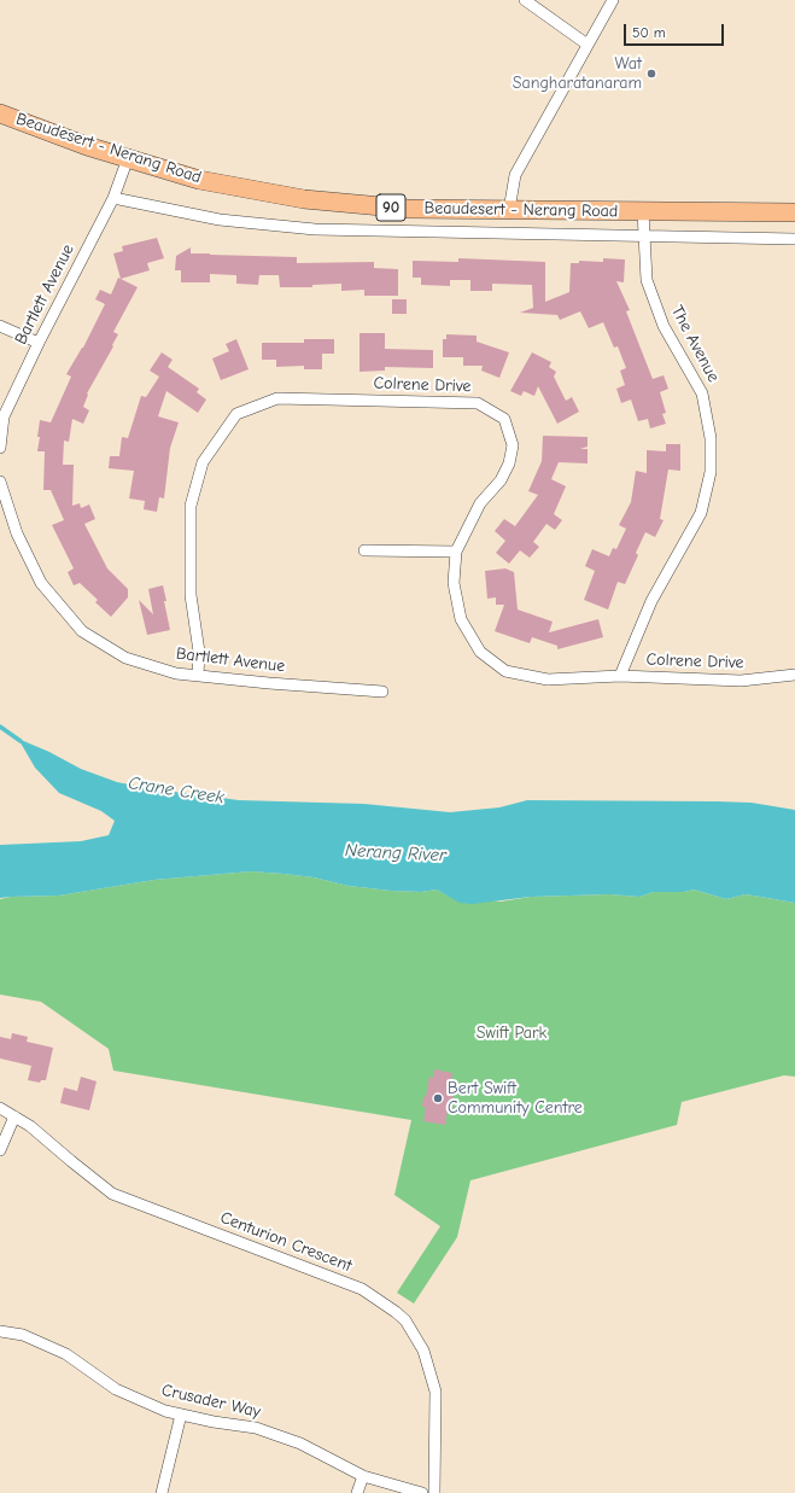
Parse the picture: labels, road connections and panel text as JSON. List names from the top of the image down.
{
  "streets": {
    "main road": ["Beaudesert - Nerang Road", "90"],
    "street": [
      "Bartlett Avenue",
      "The Avenue",
      "Colrene Drive",
      "Centurion Crescent",
      "Crusader Way"
    ]
  },
  "crossings": [
    ["Beaudesert - Nerang Road", "Bartlett Avenue"],
    ["Beaudesert - Nerang Road", "The Avenue"],
    ["Bartlett Avenue", "Colrene Drive"],
    ["The Avenue", "Colrene Drive"]
  ],
  "water": ["Crane Creek", "Nerang River"],
  "parks": ["Swift Park"],
  "places": ["Wat Sangharatanaram", "Bert Swift Community Centre"],
  "scale_bar": "50 m"
}
